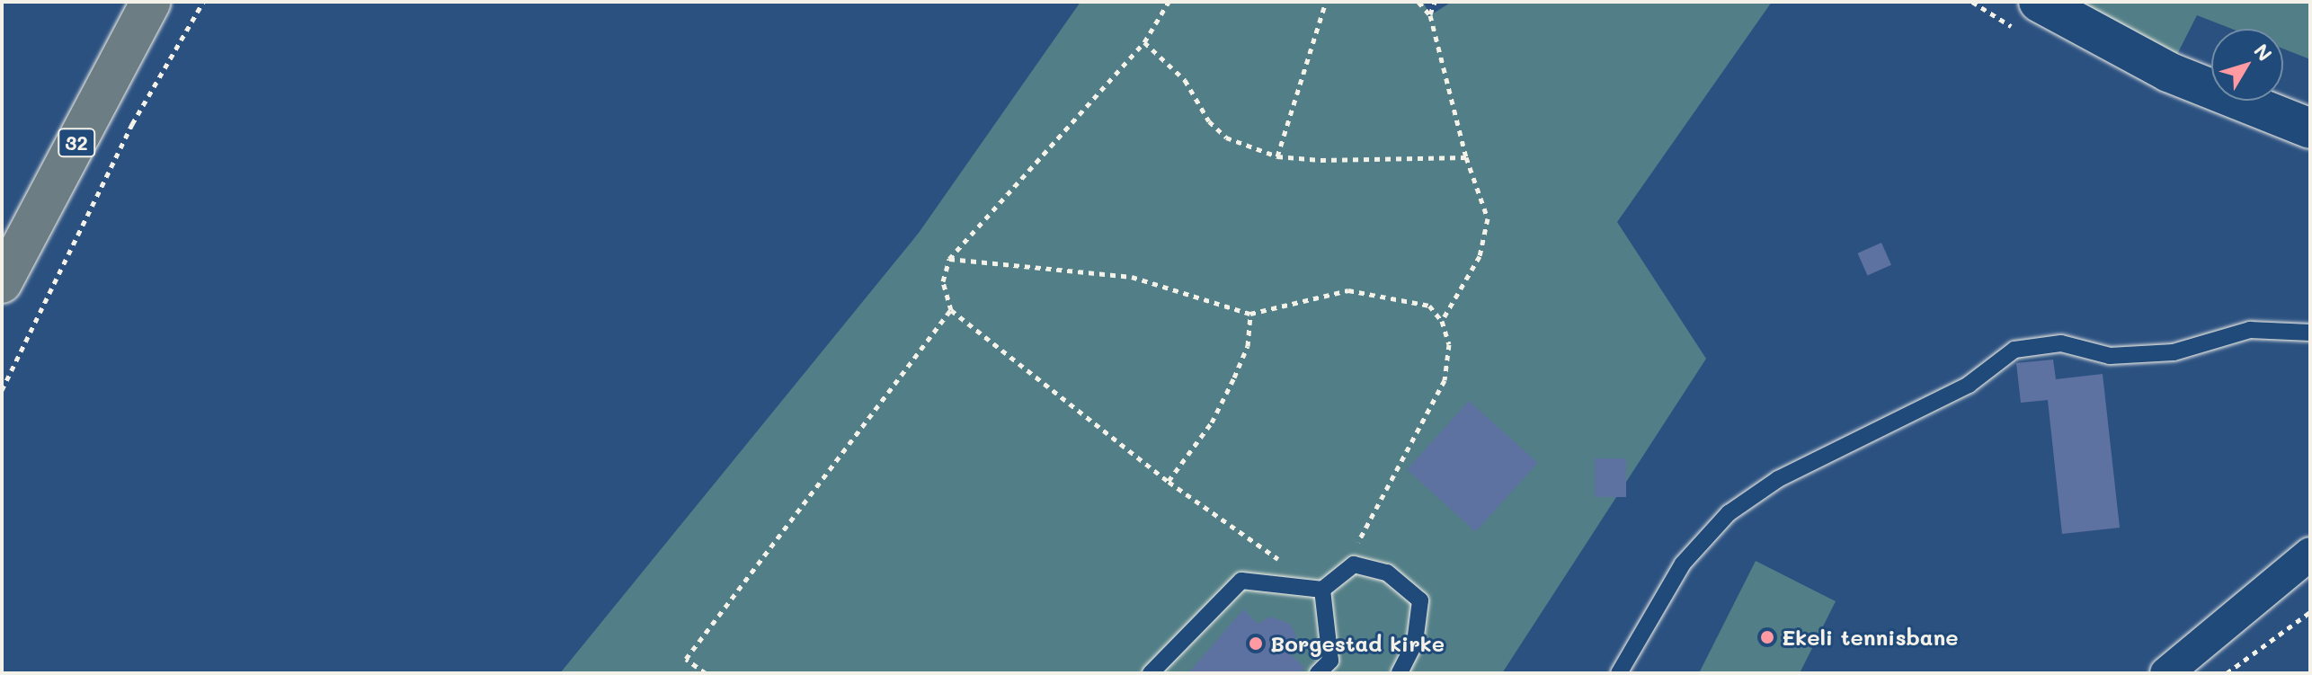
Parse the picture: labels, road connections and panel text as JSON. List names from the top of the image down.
{
  "streets": {
    "main road": ["32"]
  },
  "places": ["Ekeli tennisbane", "Borgestad kirke"],
  "north": "top right"
}
